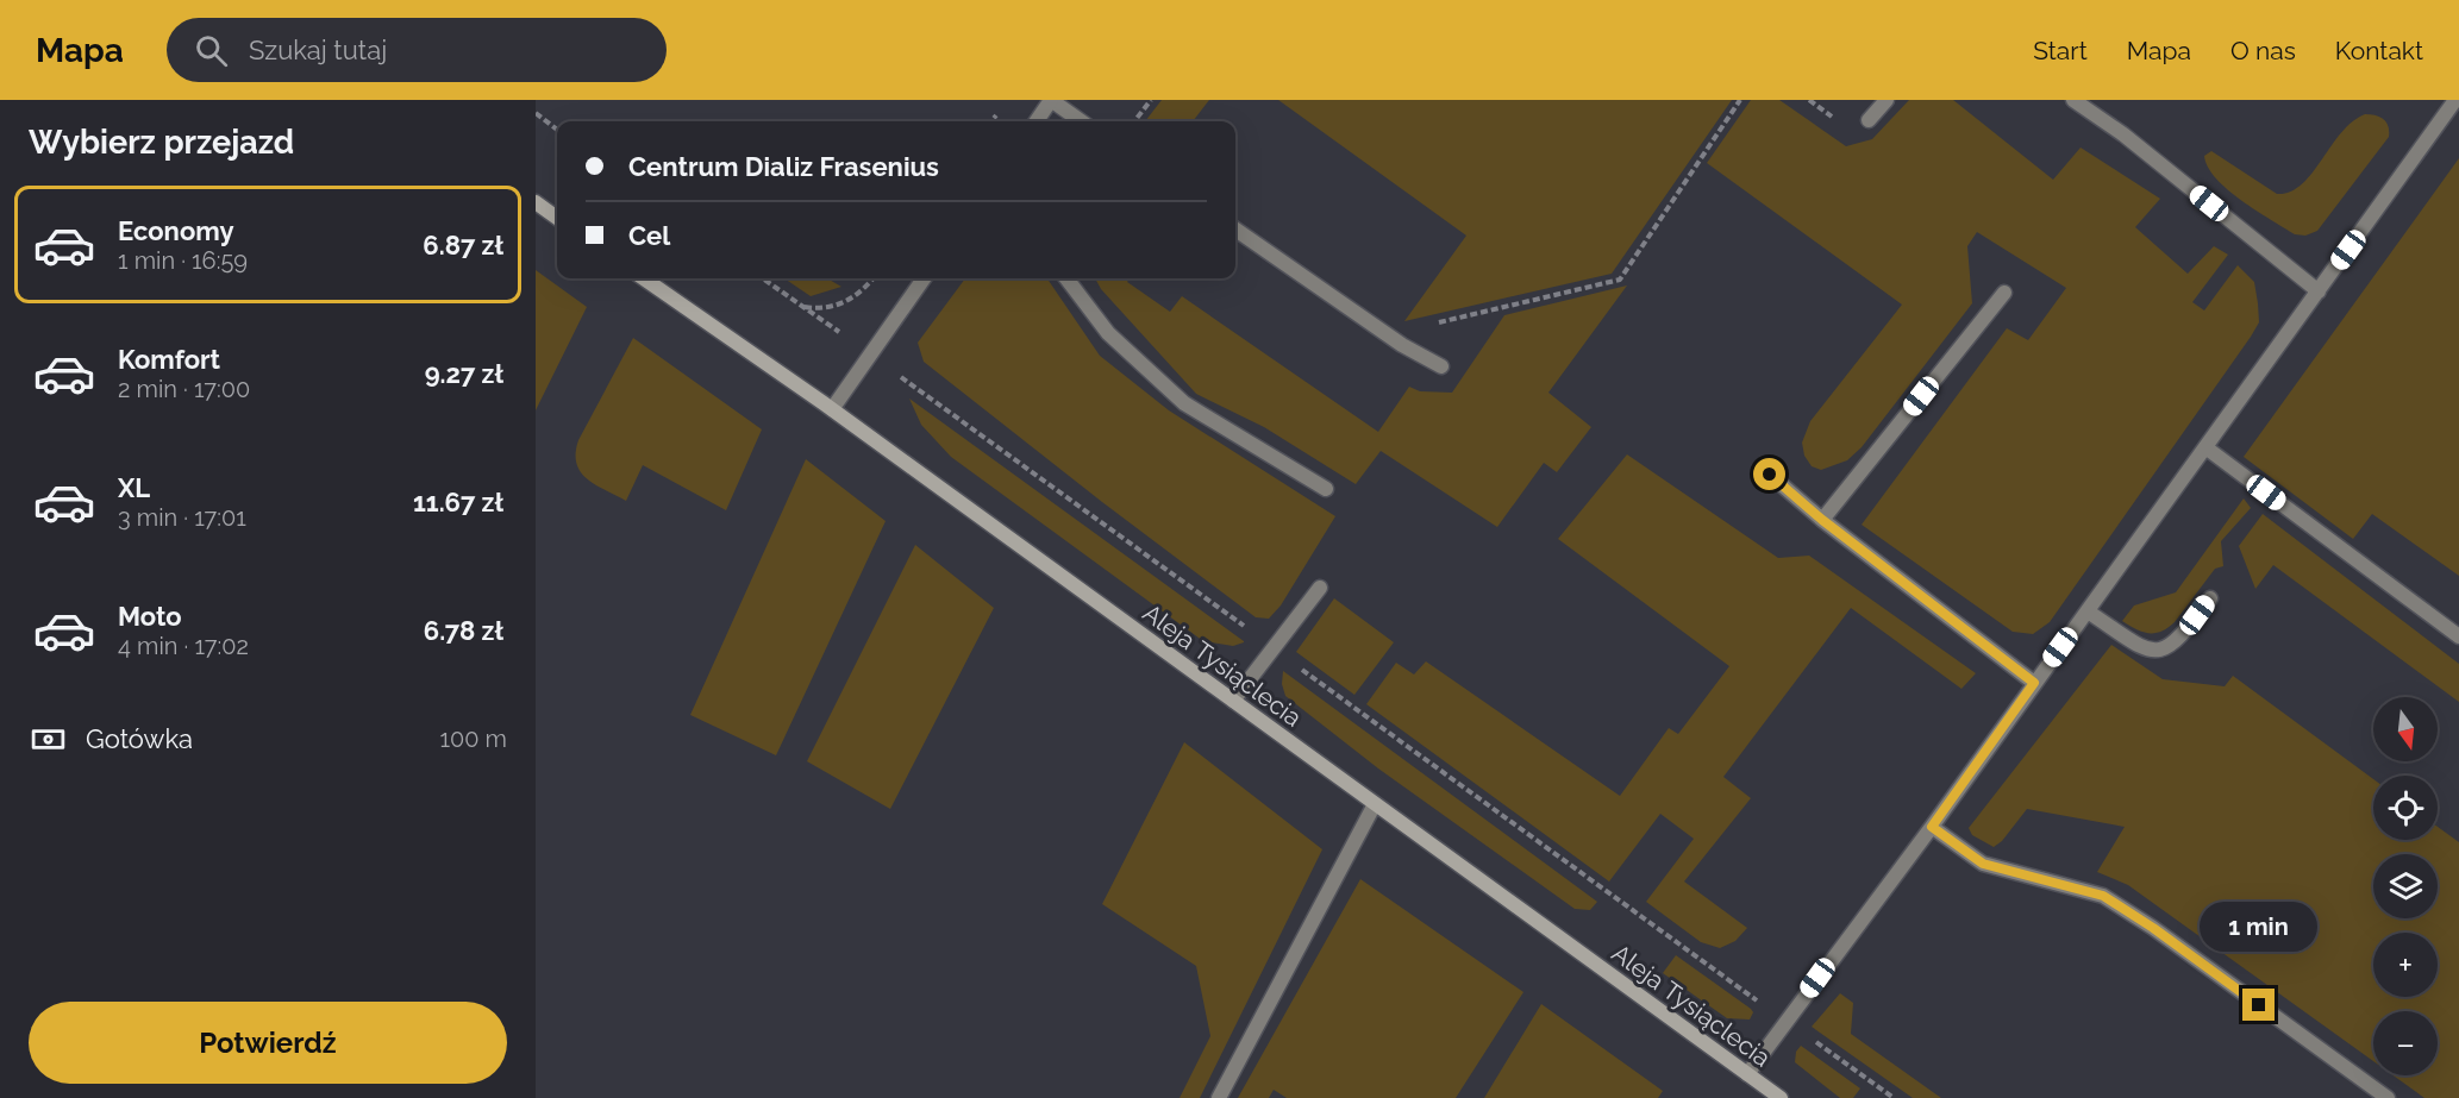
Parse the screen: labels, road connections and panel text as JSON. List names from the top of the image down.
{
  "streets": {
    "street": ["Aleja Tysiąclecia"]
  },
  "north": "bottom",
  "page": {
    "header": "Mapa",
    "search": "Szukaj tutaj",
    "nav": [
      "Start",
      "Mapa",
      "O nas",
      "Kontakt"
    ],
    "heading": "Wybierz przejazd",
    "banner": ["Centrum Dializ Frasenius", "Cel"],
    "list": [
      {
        "name": "Economy",
        "note": "1 min · 16:59",
        "value": "6.87 zł"
      },
      {
        "name": "Komfort",
        "note": "2 min · 17:00",
        "value": "9.27 zł"
      },
      {
        "name": "XL",
        "note": "3 min · 17:01",
        "value": "11.67 zł"
      },
      {
        "name": "Moto",
        "note": "4 min · 17:02",
        "value": "6.78 zł"
      }
    ],
    "map_buttons": ["+", "−"],
    "pay": ["Gotówka", "100 m"],
    "bubble": "1 min",
    "buttons": "Potwierdź"
  }
}
